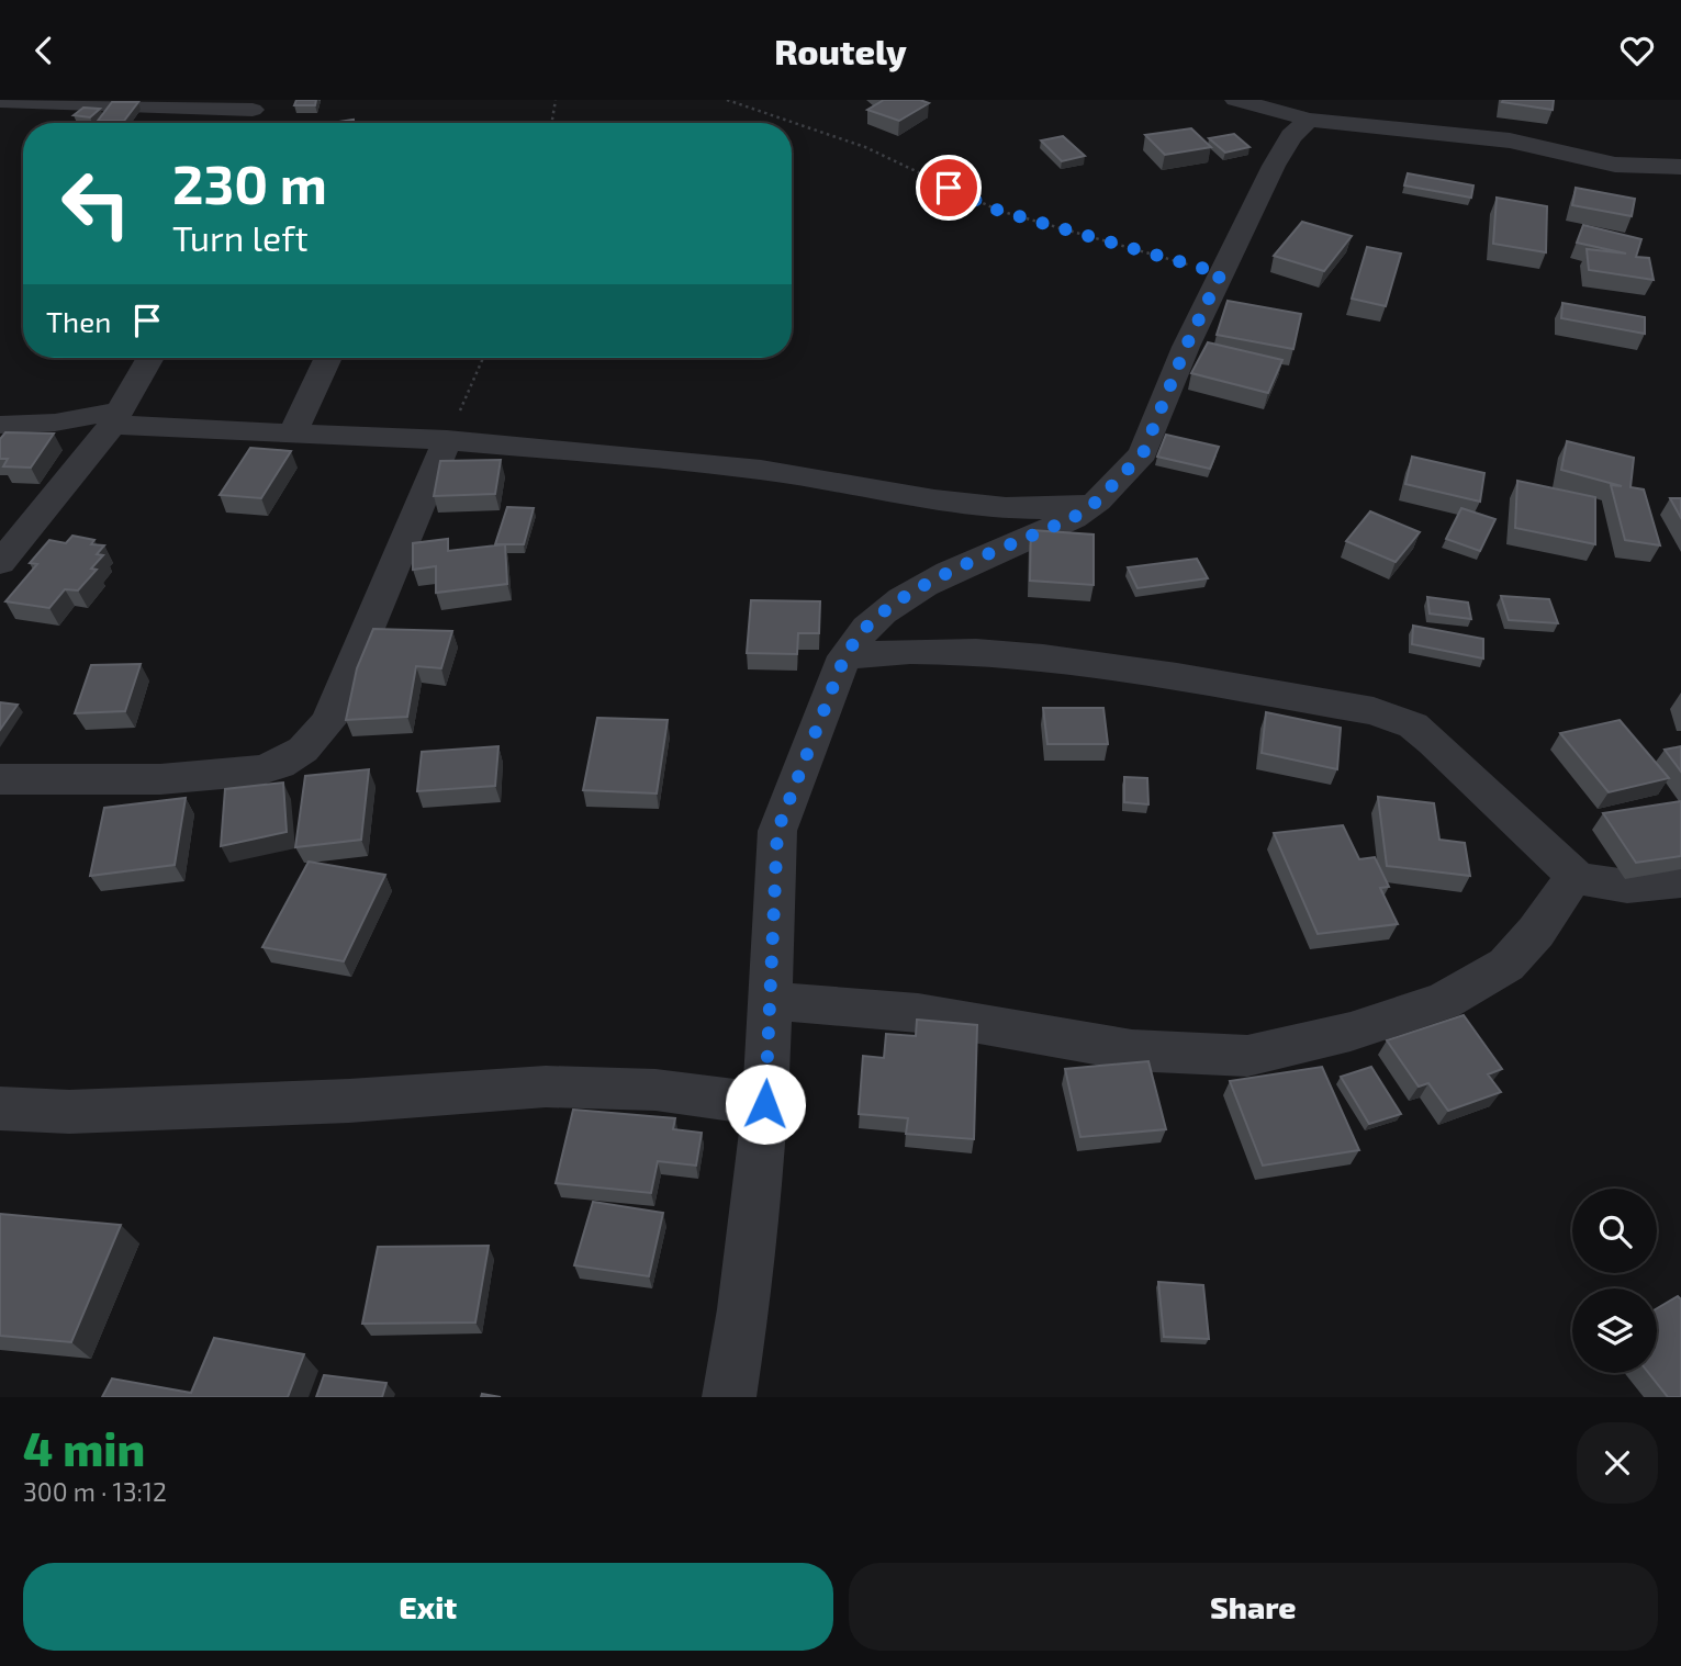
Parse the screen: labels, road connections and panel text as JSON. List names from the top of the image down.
{
  "page": {
    "header": "Routely",
    "turn": ["230 m", "Turn left"],
    "then": "Then",
    "heading": ["4 min", "300 m · 13:12"],
    "buttons": ["Exit", "Share"]
  }
}
